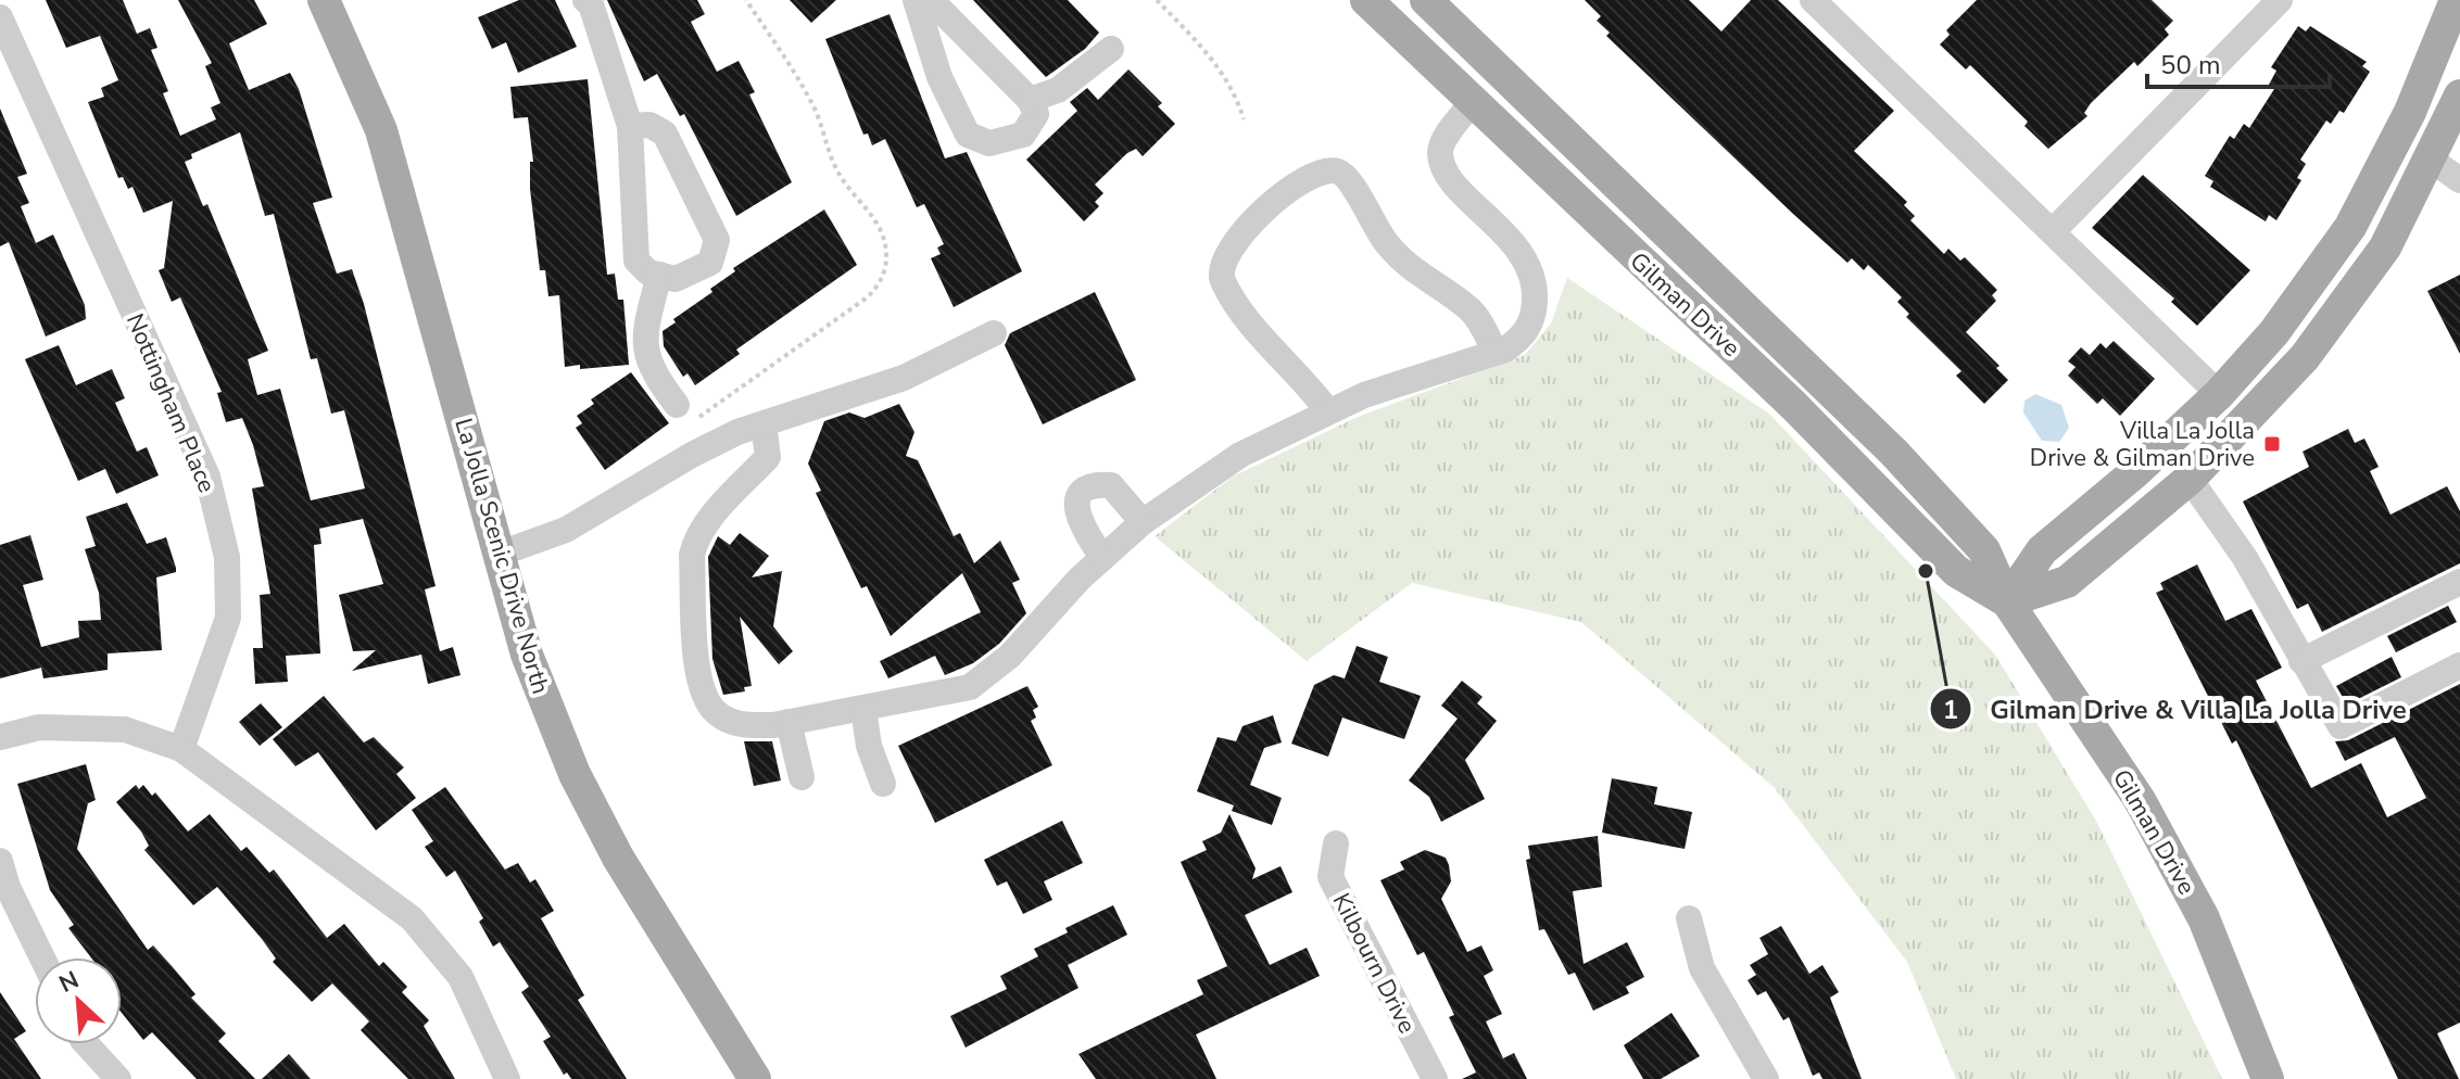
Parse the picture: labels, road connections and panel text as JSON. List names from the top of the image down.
{
  "streets": {
    "main road": ["Gilman Drive", "La Jolla Scenic Drive North"],
    "street": ["Nottingham Place", "Kilbourn Drive"]
  },
  "places": {
    "transit": ["Villa La Jolla Drive & Gilman Drive"],
    "other": ["Gilman Drive & Villa La Jolla Drive"]
  },
  "scale_bar": "50 m",
  "north": "top left"
}
